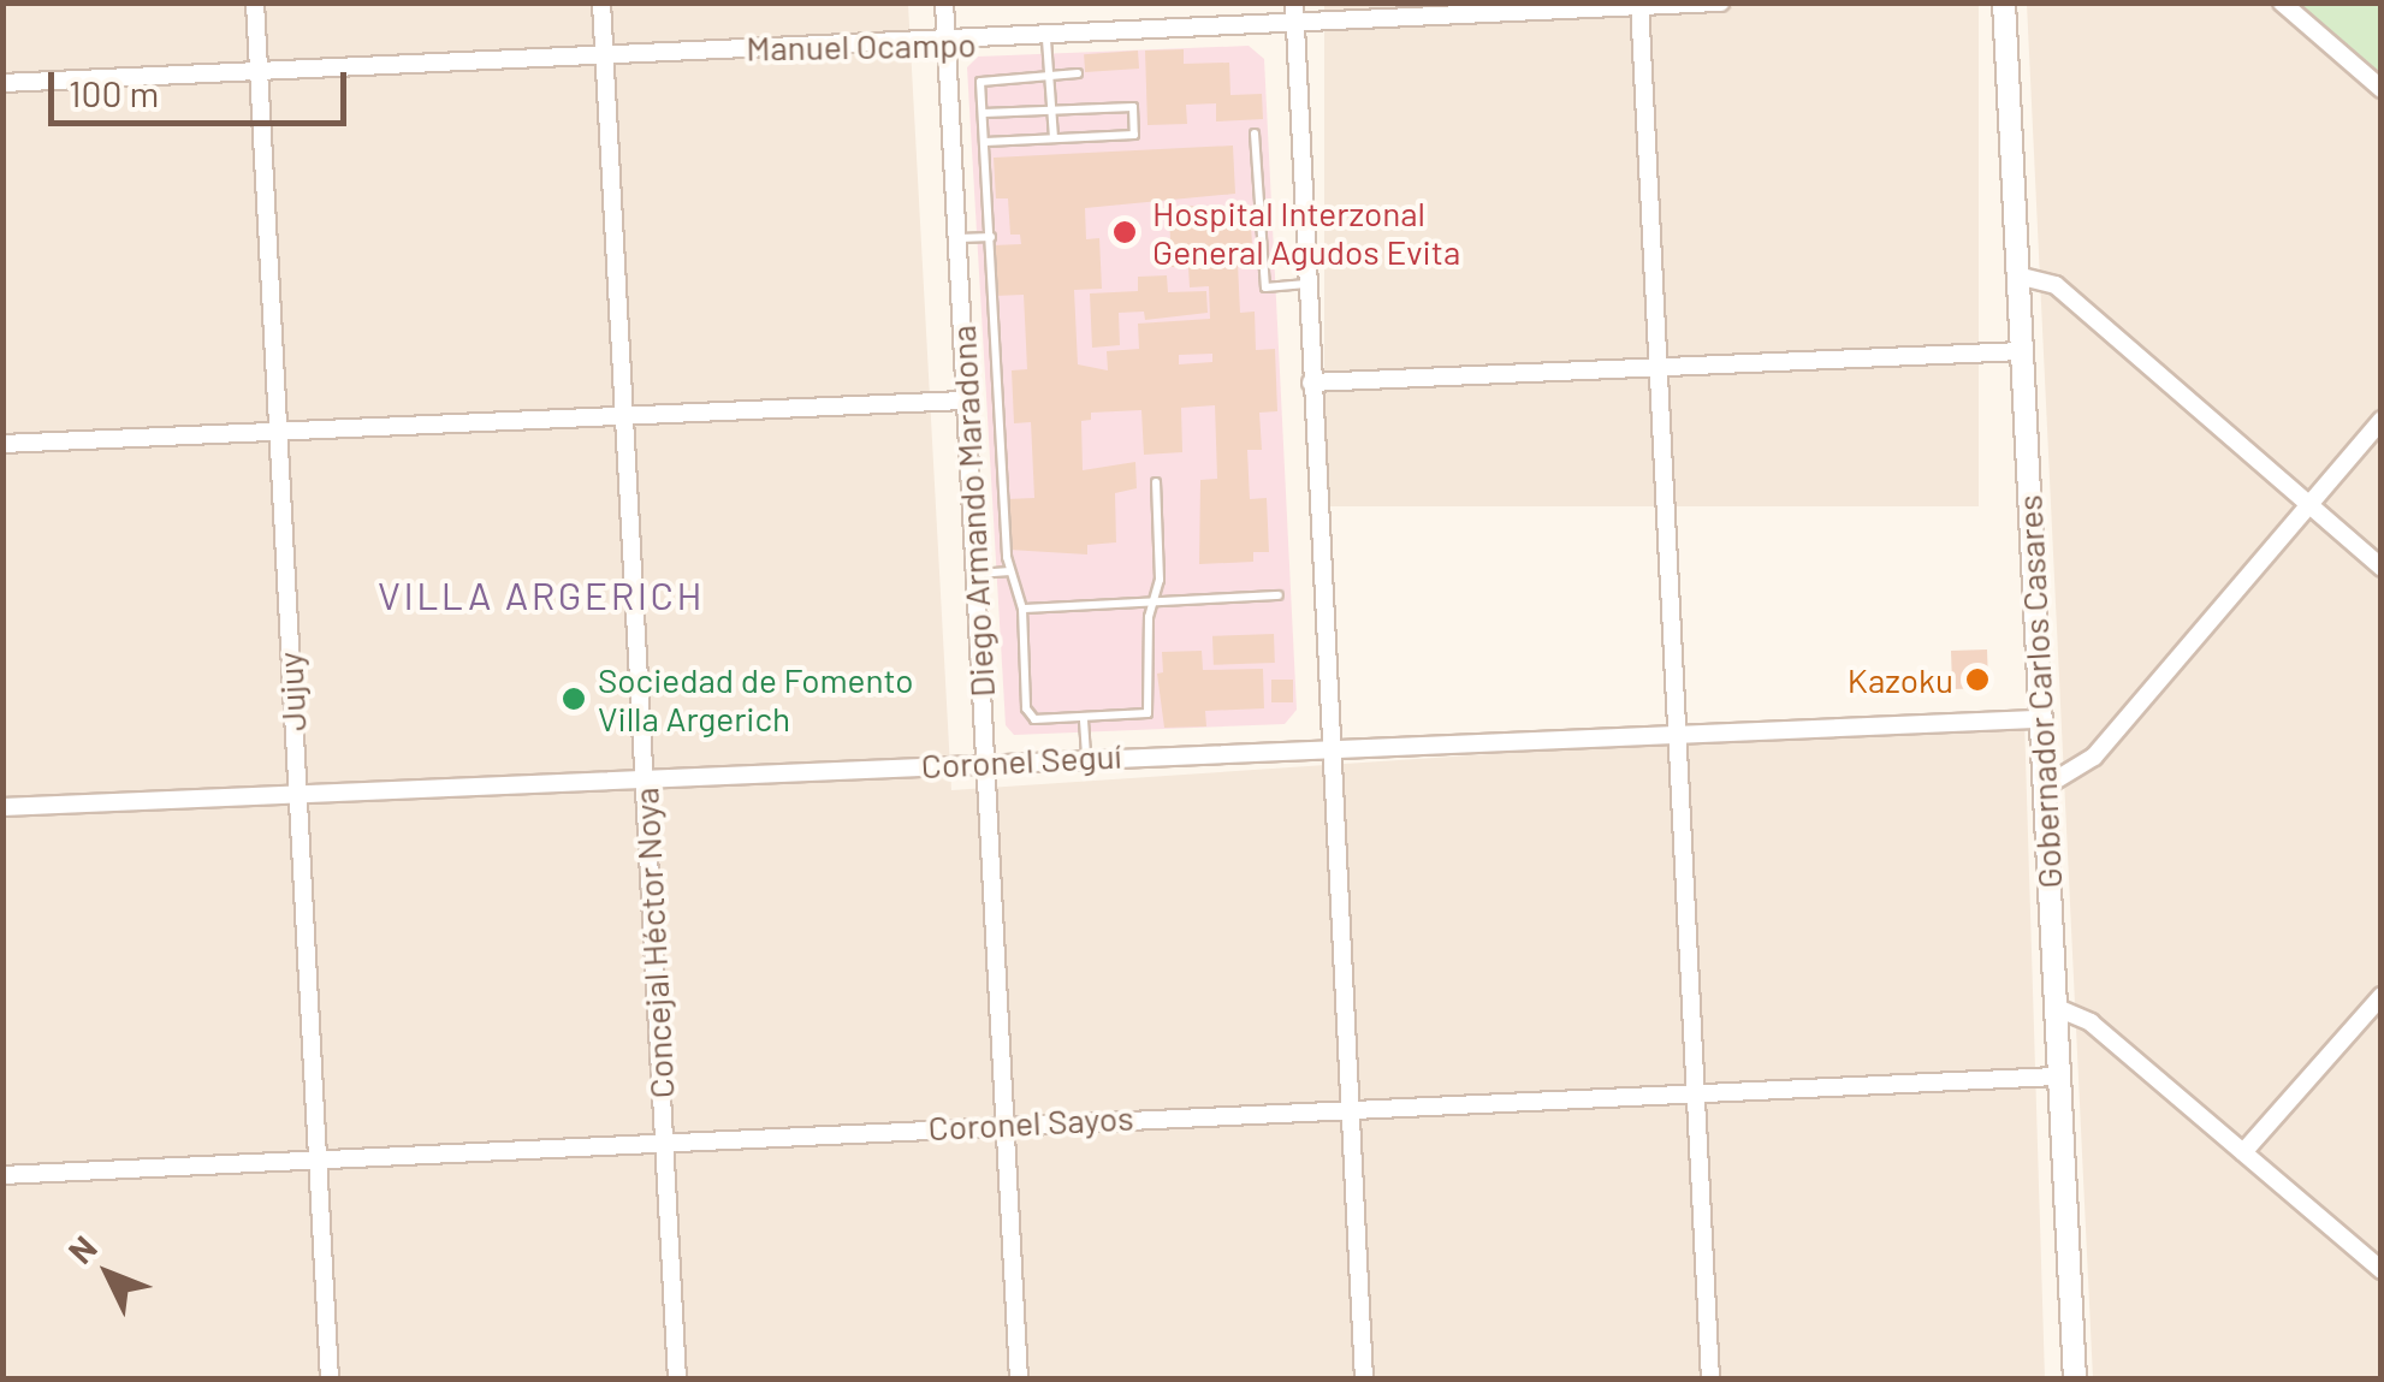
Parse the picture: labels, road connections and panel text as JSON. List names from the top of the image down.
{
  "streets": {
    "street": [
      "Manuel Ocampo",
      "Diego Armando Maradona",
      "Jujuy",
      "Gobernador Carlos Casares",
      "Coronel Seguí",
      "Concejal Héctor Noya",
      "Coronel Sayos"
    ]
  },
  "crossings": [
    ["Manuel Ocampo", "Diego Armando Maradona"],
    ["Manuel Ocampo", "Jujuy"],
    ["Manuel Ocampo", "Concejal Héctor Noya"],
    ["Diego Armando Maradona", "Coronel Seguí"],
    ["Diego Armando Maradona", "Coronel Sayos"],
    ["Jujuy", "Coronel Seguí"],
    ["Jujuy", "Coronel Sayos"],
    ["Gobernador Carlos Casares", "Coronel Seguí"],
    ["Gobernador Carlos Casares", "Coronel Sayos"],
    ["Coronel Seguí", "Concejal Héctor Noya"],
    ["Concejal Héctor Noya", "Coronel Sayos"]
  ],
  "districts": ["VILLA ARGERICH"],
  "places": ["Hospital Interzonal General Agudos Evita", "Kazoku", "Sociedad de Fomento Villa Argerich"],
  "scale_bar": "100 m",
  "north": "top left"
}
